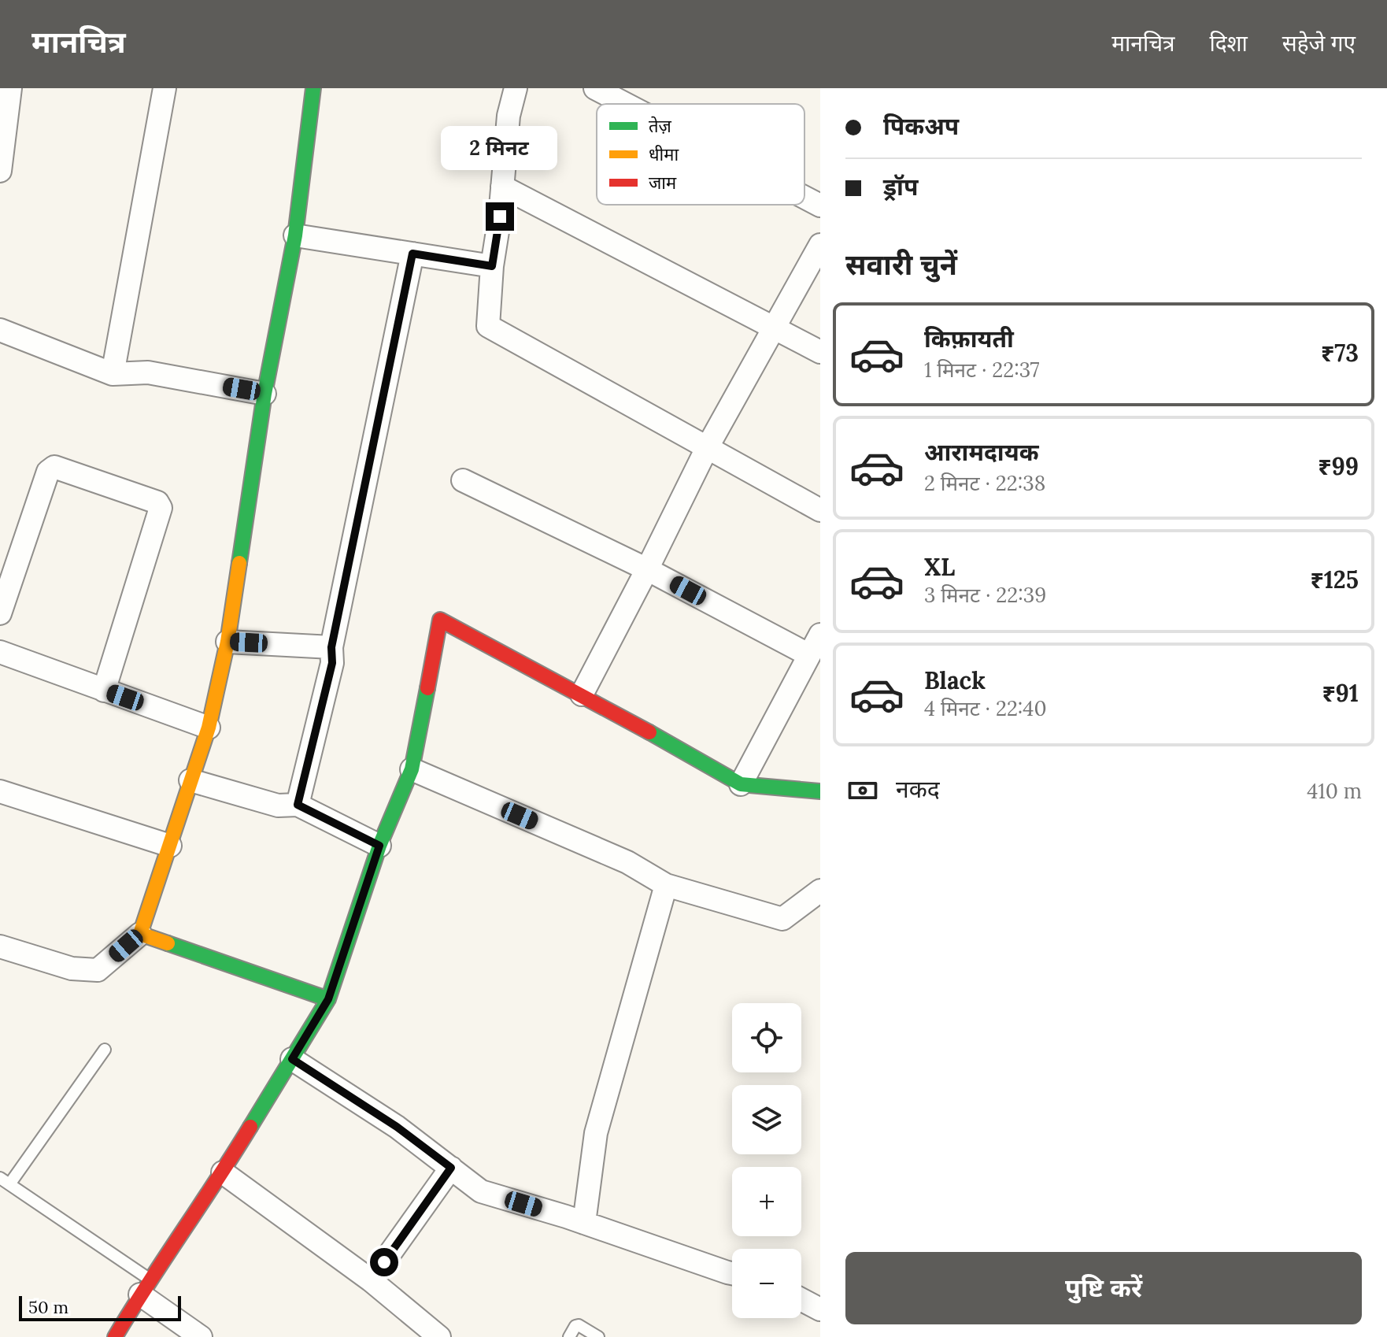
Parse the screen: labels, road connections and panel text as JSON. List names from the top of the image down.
{
  "legend": ["तेज़", "धीमा", "जाम"],
  "scale_bar": "50 m",
  "page": {
    "header": "मानचित्र",
    "nav": ["मानचित्र", "दिशा", "सहेजे गए"],
    "banner": ["पिकअप", "ड्रॉप"],
    "bubble": "2 मिनट",
    "heading": "सवारी चुनें",
    "list": [
      {
        "name": "किफ़ायती",
        "note": "1 मिनट · 22:37",
        "value": "₹73"
      },
      {
        "name": "आरामदायक",
        "note": "2 मिनट · 22:38",
        "value": "₹99"
      },
      {
        "name": "XL",
        "note": "3 मिनट · 22:39",
        "value": "₹125"
      },
      {
        "name": "Black",
        "note": "4 मिनट · 22:40",
        "value": "₹91"
      }
    ],
    "pay": ["नकद", "410 m"],
    "map_buttons": ["+", "−"],
    "buttons": "पुष्टि करें",
    "scale": "50 m"
  }
}
